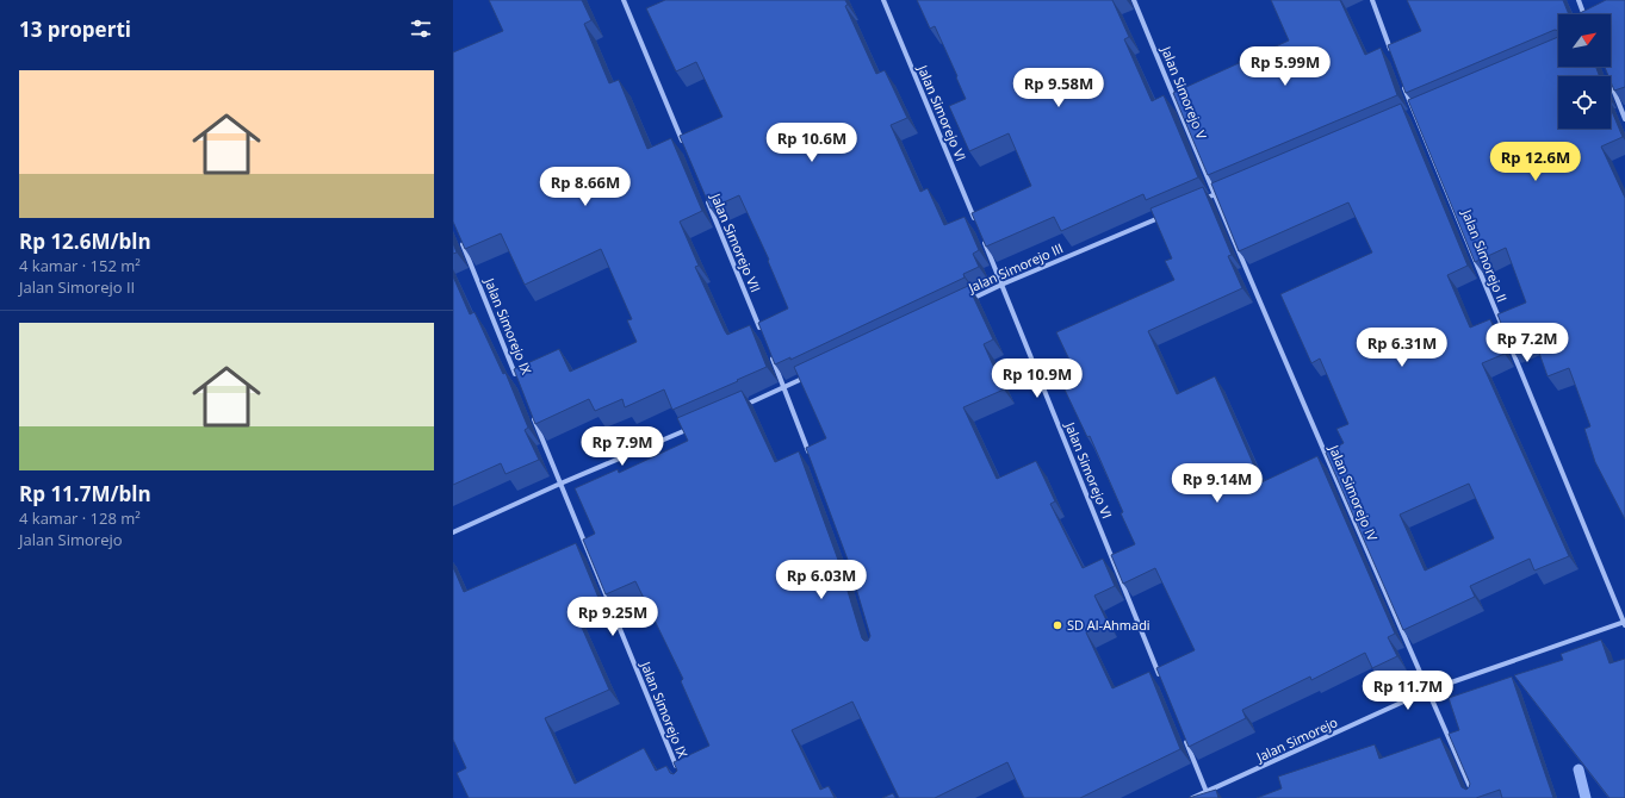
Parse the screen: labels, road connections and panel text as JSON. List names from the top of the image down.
{
  "streets": {
    "street": [
      "Jalan Simorejo V",
      "Jalan Simorejo VI",
      "Jalan Simorejo VII",
      "Jalan Simorejo II",
      "Jalan Simorejo III",
      "Jalan Simorejo IX",
      "Jalan Simorejo IV",
      "Jalan Simorejo"
    ]
  },
  "crossings": [
    ["Jalan Simorejo V", "Jalan Simorejo IV"],
    ["Jalan Simorejo VI", "Jalan Simorejo III"],
    ["Jalan Simorejo II", "Jalan Simorejo"],
    ["Jalan Simorejo IV", "Jalan Simorejo"]
  ],
  "places": ["SD Al-Ahmadi"],
  "north": "top right",
  "page": {
    "heading": "13 properti",
    "price": [
      "Rp 5.99M",
      "Rp 9.58M",
      "Rp 10.6M",
      "Rp 12.6M",
      "Rp 8.66M",
      "Rp 7.2M",
      "Rp 6.31M",
      "Rp 10.9M",
      "Rp 7.9M",
      "Rp 9.14M",
      "Rp 6.03M",
      "Rp 9.25M",
      "Rp 11.7M"
    ],
    "list": [
      {
        "name": "Rp 12.6M/bln",
        "note": "4 kamar · 152 m² · Jalan Simorejo II"
      },
      {
        "name": "Rp 11.7M/bln",
        "note": "4 kamar · 128 m² · Jalan Simorejo"
      }
    ]
  }
}
